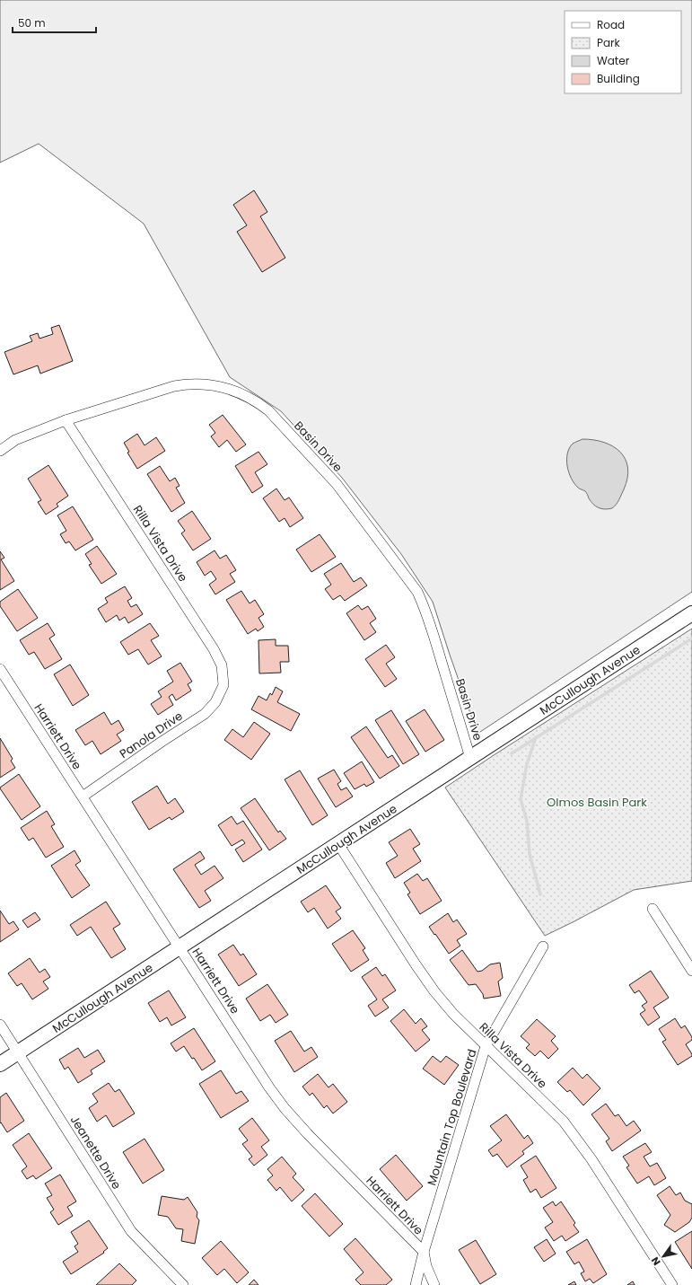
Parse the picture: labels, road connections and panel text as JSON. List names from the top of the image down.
{
  "streets": {
    "main road": ["McCullough Avenue"],
    "street": [
      "Basin Drive",
      "Rilla Vista Drive",
      "Panola Drive",
      "Harriett Drive",
      "Mountain Top Boulevard",
      "Jeanette Drive"
    ]
  },
  "crossings": [
    ["Basin Drive", "Rilla Vista Drive"],
    ["Basin Drive", "McCullough Avenue"],
    ["Rilla Vista Drive", "McCullough Avenue"],
    ["Rilla Vista Drive", "Panola Drive"],
    ["Rilla Vista Drive", "Mountain Top Boulevard"],
    ["McCullough Avenue", "Harriett Drive"],
    ["McCullough Avenue", "Jeanette Drive"],
    ["Panola Drive", "Harriett Drive"],
    ["Harriett Drive", "Mountain Top Boulevard"]
  ],
  "parks": ["Olmos Basin Park"],
  "legend": [
    "Road",
    "Park",
    "Water",
    "Building"
  ],
  "scale_bar": "50 m",
  "north": "bottom left"
}
